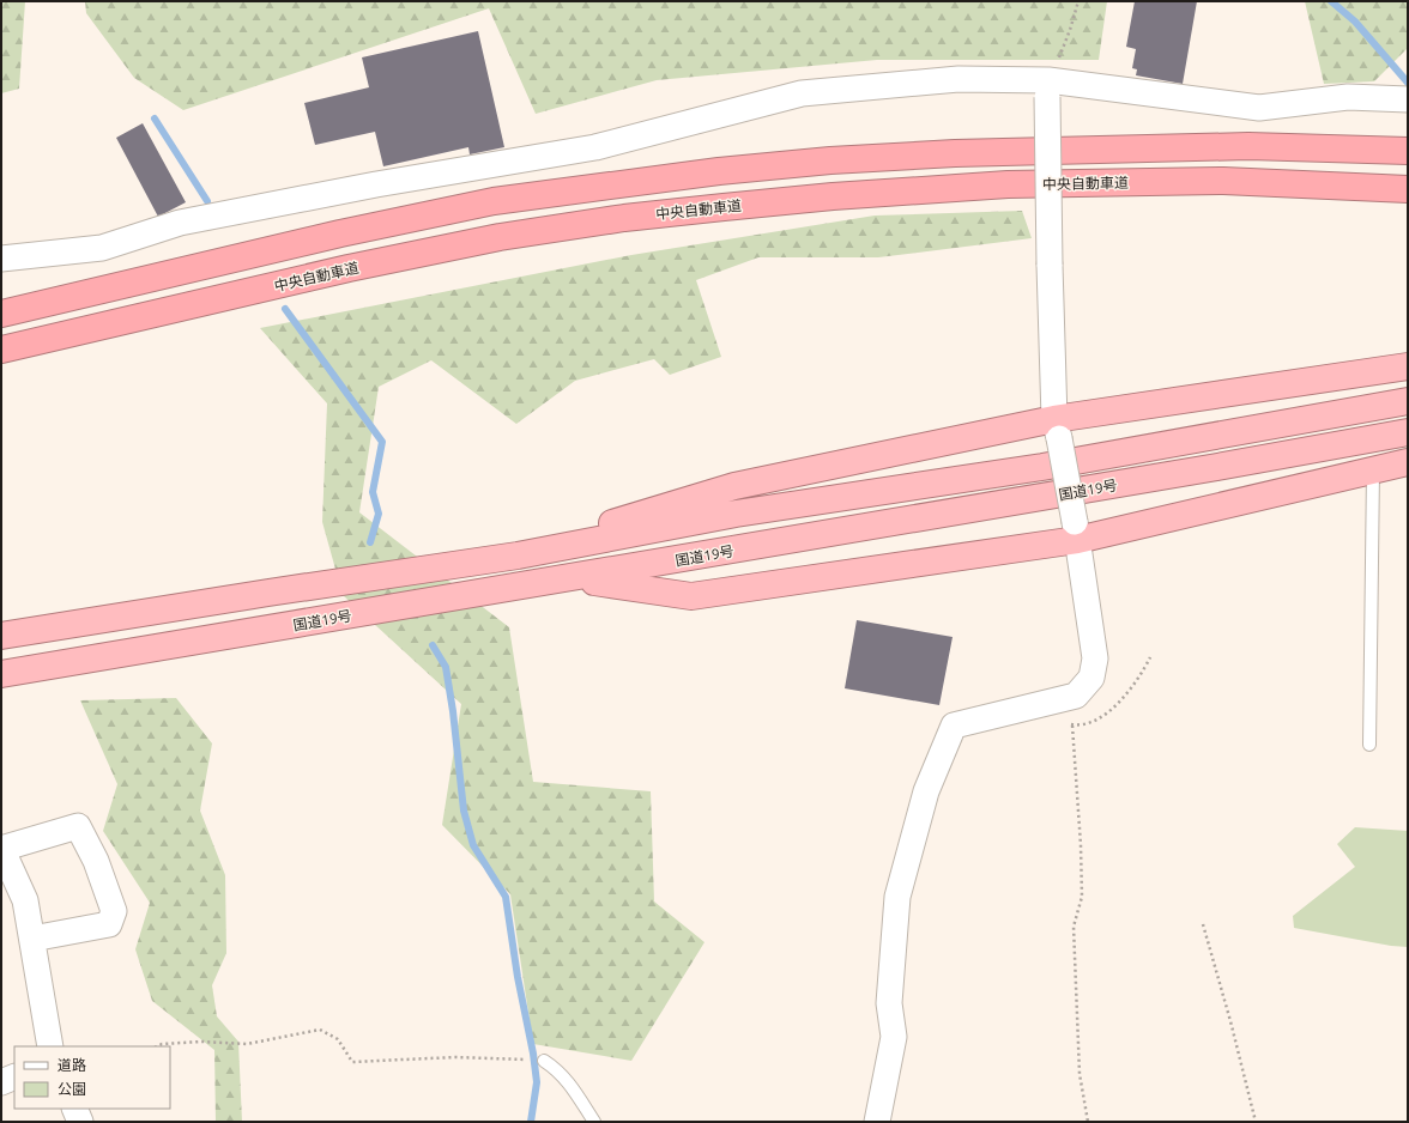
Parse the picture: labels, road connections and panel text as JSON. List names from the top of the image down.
{
  "streets": {
    "highway": ["中央自動車道", "国道19号"]
  },
  "legend": ["道路", "公園"]
}
